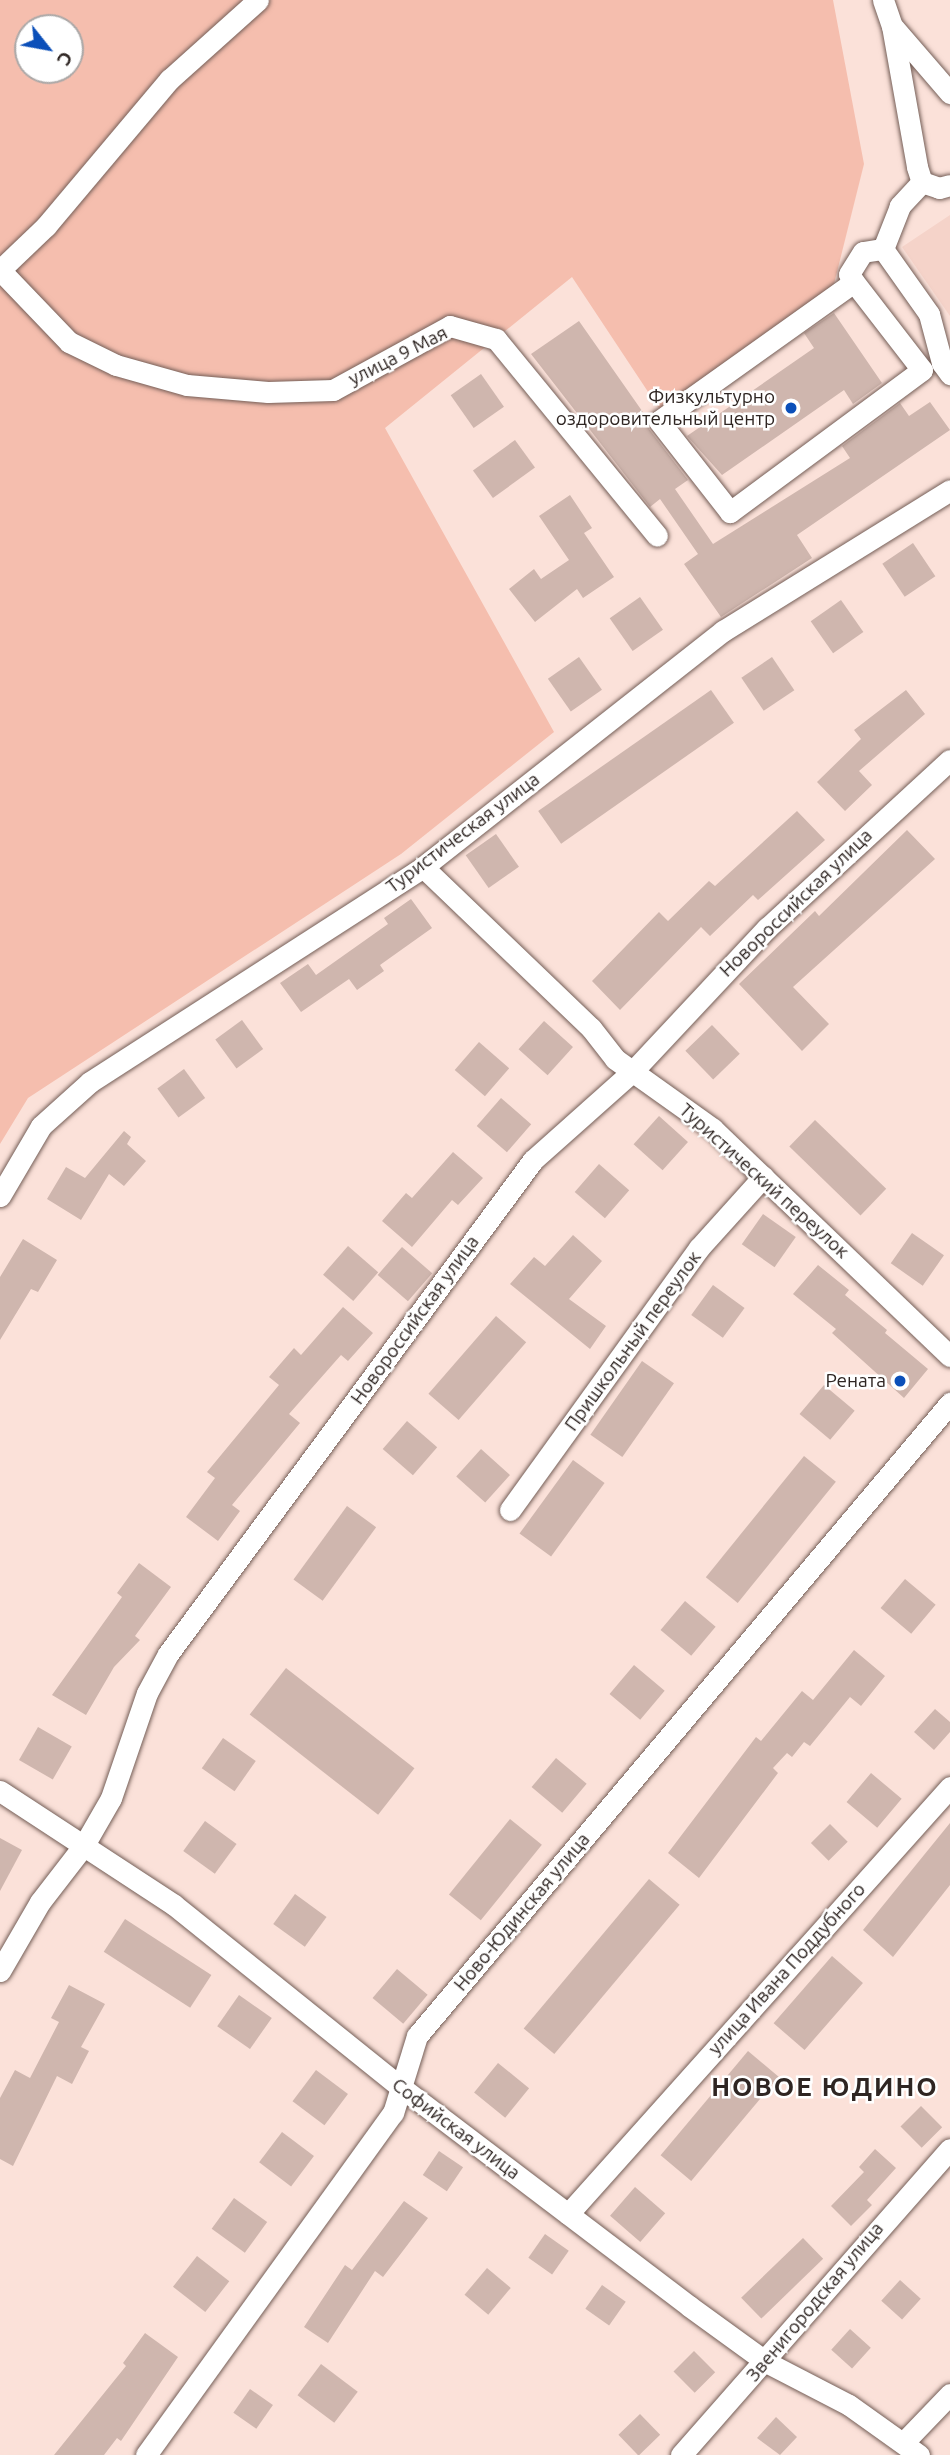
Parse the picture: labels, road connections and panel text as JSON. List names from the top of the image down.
{
  "streets": {
    "street": [
      "улица 9 Мая",
      "Туристическая улица",
      "Новороссийская улица",
      "Туристический переулок",
      "Пришкольный переулок",
      "Ново-Юдинская улица",
      "улица Ивана Поддубного",
      "Софийская улица",
      "Звенигородская улица"
    ]
  },
  "crossings": [
    ["Туристическая улица", "Туристический переулок"],
    ["Новороссийская улица", "Туристический переулок"],
    ["Новороссийская улица", "Софийская улица"],
    ["Туристический переулок", "Пришкольный переулок"],
    ["Ново-Юдинская улица", "Софийская улица"],
    ["улица Ивана Поддубного", "Софийская улица"],
    ["Софийская улица", "Звенигородская улица"]
  ],
  "districts": ["НОВОЕ ЮДИНО"],
  "places": ["Физкультурно оздоровительный центр", "Рената"],
  "north": "bottom right"
}
